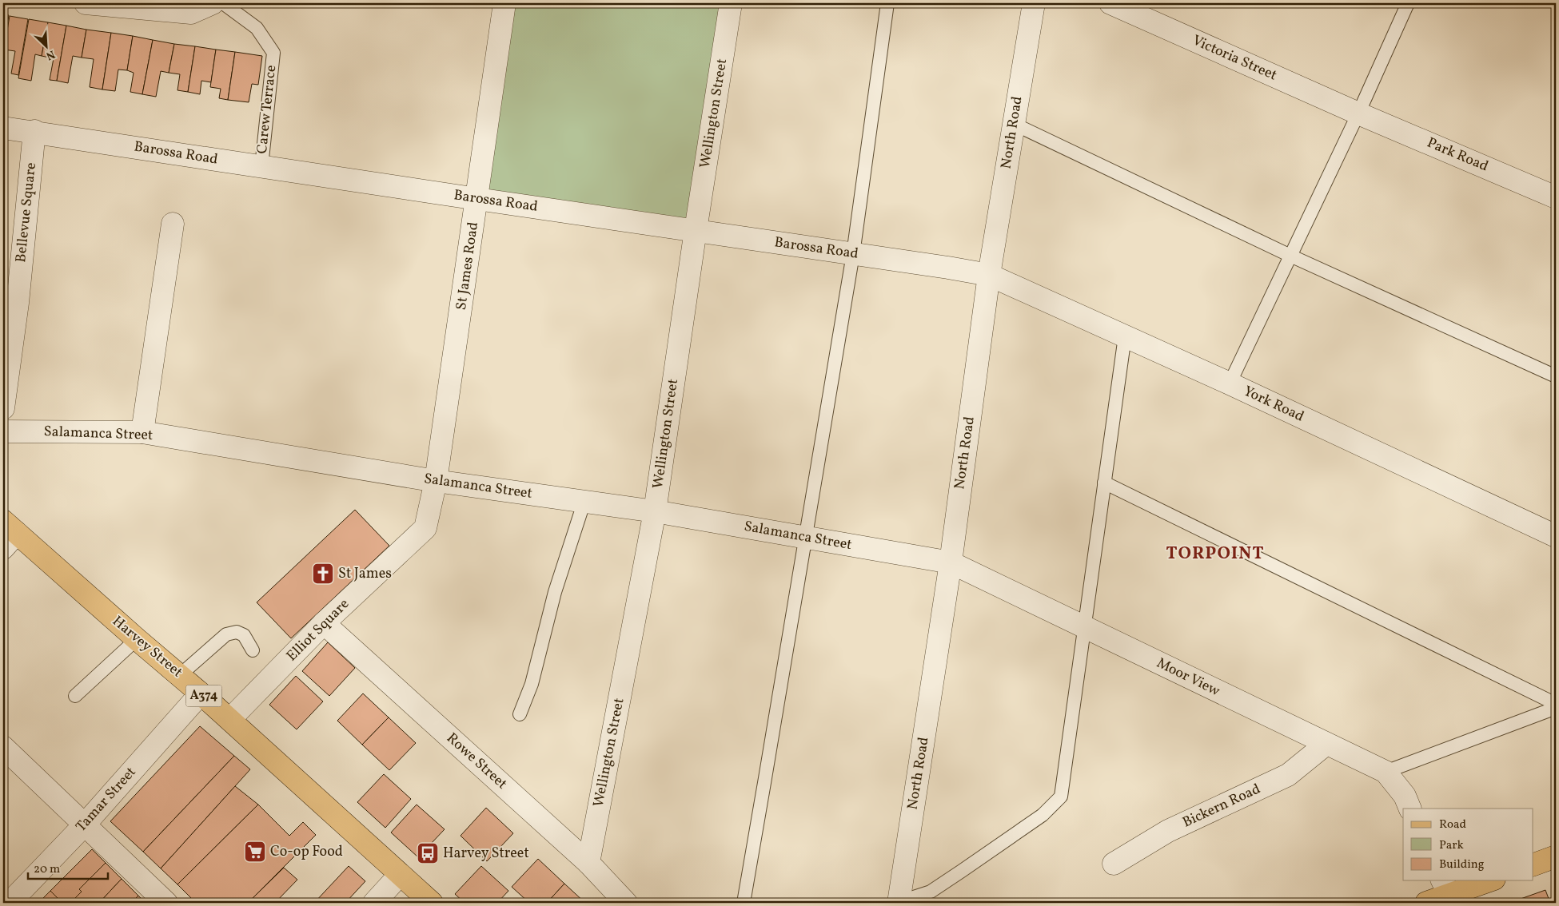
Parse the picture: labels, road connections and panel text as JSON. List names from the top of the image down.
{
  "streets": {
    "main road": ["Harvey Street", "A374"],
    "street": [
      "Victoria Street",
      "Wellington Street",
      "North Road",
      "Barossa Road",
      "Park Road",
      "Bellevue Square",
      "St James Road",
      "York Road",
      "Salamanca Street",
      "Elliot Square",
      "Moor View",
      "Rowe Street",
      "Tamar Street",
      "Bickern Road"
    ],
    "lane": ["Carew Terrace"]
  },
  "crossings": [
    ["Victoria Street", "Park Road"],
    ["Carew Terrace", "Barossa Road"],
    ["Wellington Street", "Barossa Road"],
    ["Wellington Street", "Salamanca Street"],
    ["Wellington Street", "Rowe Street"],
    ["North Road", "Barossa Road"],
    ["North Road", "York Road"],
    ["North Road", "Salamanca Street"],
    ["North Road", "Moor View"],
    ["Barossa Road", "Bellevue Square"],
    ["Barossa Road", "St James Road"],
    ["Barossa Road", "York Road"],
    ["St James Road", "Salamanca Street"],
    ["St James Road", "Elliot Square"],
    ["Salamanca Street", "Elliot Square"],
    ["Salamanca Street", "Moor View"],
    ["Elliot Square", "Harvey Street"],
    ["Elliot Square", "Rowe Street"],
    ["Harvey Street", "Tamar Street"],
    ["Moor View", "Bickern Road"]
  ],
  "districts": ["TORPOINT"],
  "places": {
    "church": ["St James"],
    "supermarket": ["Co-op Food"],
    "bus stop": ["Harvey Street"]
  },
  "legend": ["Road", "Park", "Building"],
  "scale_bar": "20 m",
  "north": "bottom right"
}
